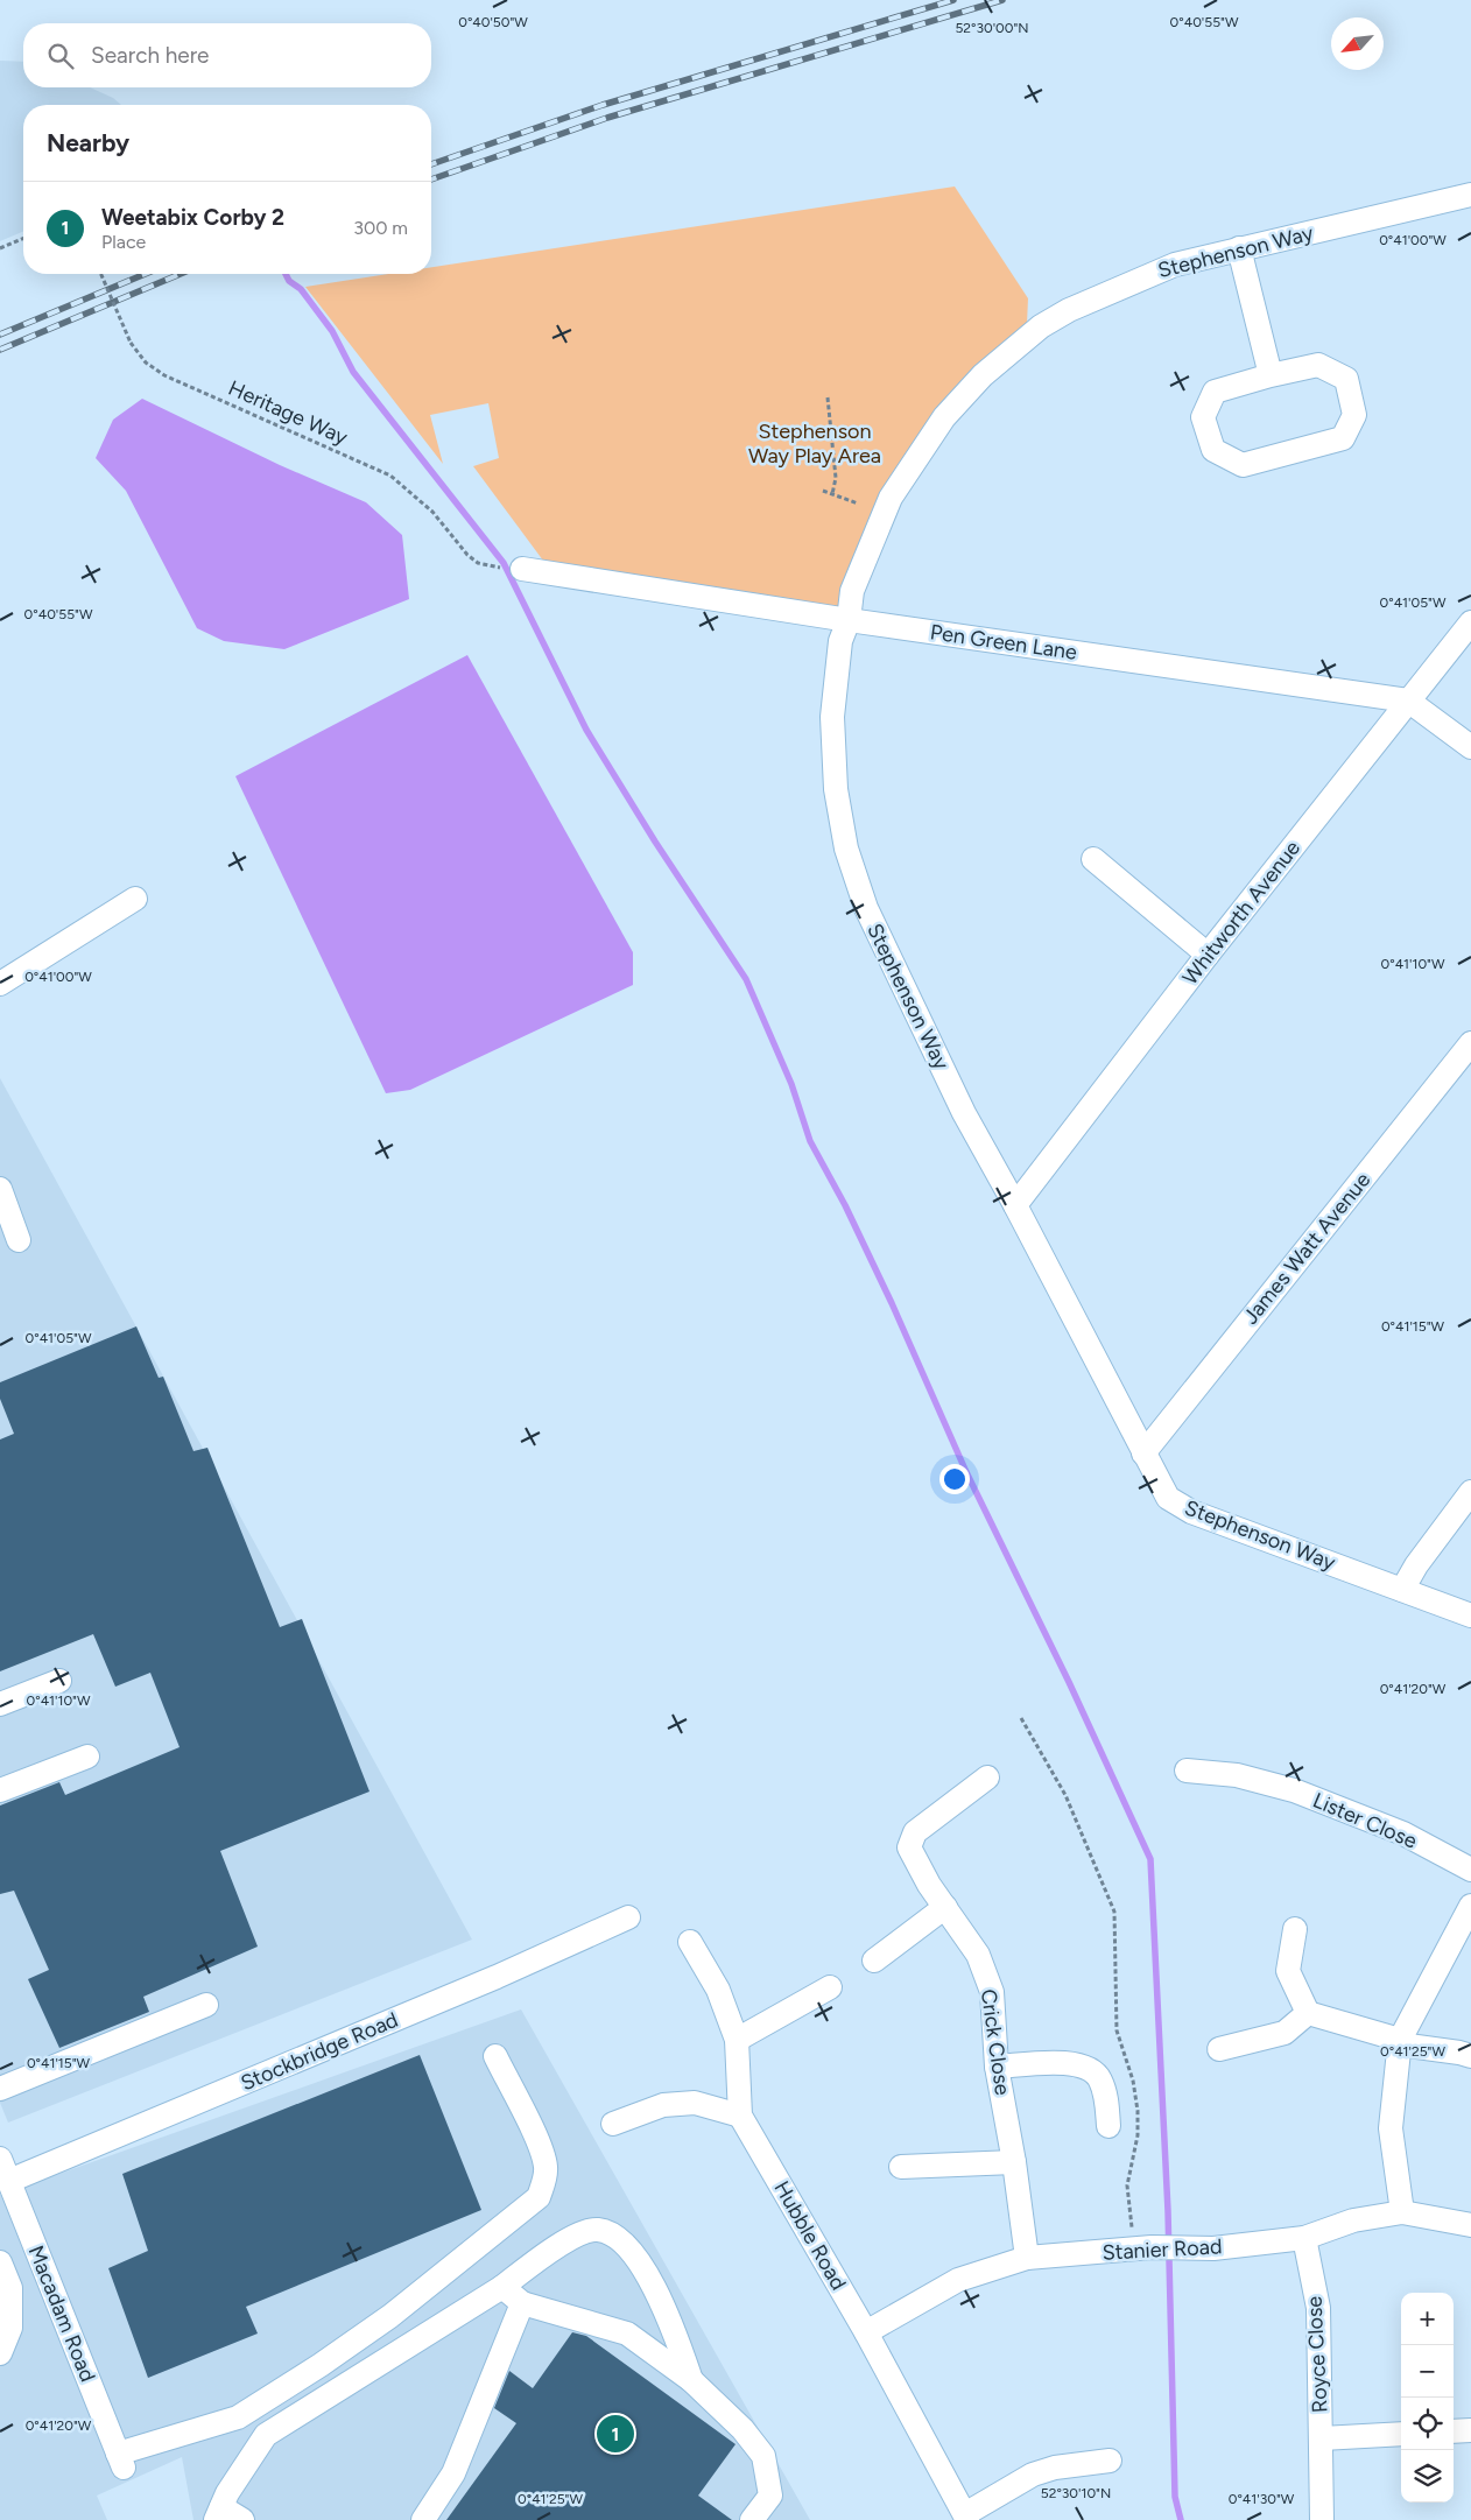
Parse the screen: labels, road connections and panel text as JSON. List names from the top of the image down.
{
  "streets": {
    "street": [
      "Stephenson Way",
      "Pen Green Lane",
      "Whitworth Avenue",
      "James Watt Avenue",
      "Lister Close",
      "Crick Close",
      "Stockbridge Road",
      "Hubble Road",
      "Stanier Road",
      "Macadam Road",
      "Royce Close"
    ],
    "path": ["Heritage Way"]
  },
  "crossings": [
    ["Stephenson Way", "Pen Green Lane"],
    ["Stephenson Way", "Whitworth Avenue"],
    ["Stephenson Way", "James Watt Avenue"],
    ["Pen Green Lane", "Whitworth Avenue"],
    ["Crick Close", "Stanier Road"],
    ["Stockbridge Road", "Macadam Road"],
    ["Hubble Road", "Stanier Road"],
    ["Stanier Road", "Royce Close"]
  ],
  "parks": ["Stephenson Way Play Area"],
  "north": "bottom left",
  "page": {
    "search": "Search here",
    "heading": "Nearby",
    "list": [
      {
        "mark": "1",
        "name": "Weetabix Corby 2",
        "note": "Place",
        "value": "300 m"
      }
    ],
    "map_buttons": ["+", "−"],
    "pins": "1"
  },
  "coordinates": [
    "0°40'50\"W",
    "0°40'55\"W",
    "52°30'00\"N",
    "0°41'00\"W",
    "0°41'05\"W",
    "0°41'10\"W",
    "0°41'15\"W",
    "0°41'20\"W",
    "0°41'25\"W",
    "52°30'10\"N",
    "0°41'30\"W"
  ]
}
